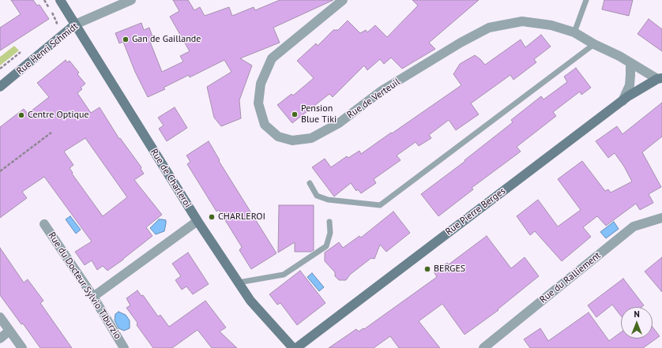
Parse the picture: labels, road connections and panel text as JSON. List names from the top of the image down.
{
  "streets": {
    "street": [
      "Rue Henri Schmidt",
      "Rue de Verteuil",
      "Rue de Charleroi",
      "Rue Pierre Berges",
      "Rue du Ralliement",
      "Rue du Docteur Sylvio Tiburzio"
    ]
  },
  "crossings": [
    ["Rue Henri Schmidt", "Rue de Charleroi"],
    ["Rue de Verteuil", "Rue Pierre Berges"]
  ],
  "places": [
    "Gan de Gaillande",
    "Pension Blue Tiki",
    "Centre Optique",
    "CHARLEROI",
    "BERGES"
  ],
  "north": "top"
}
